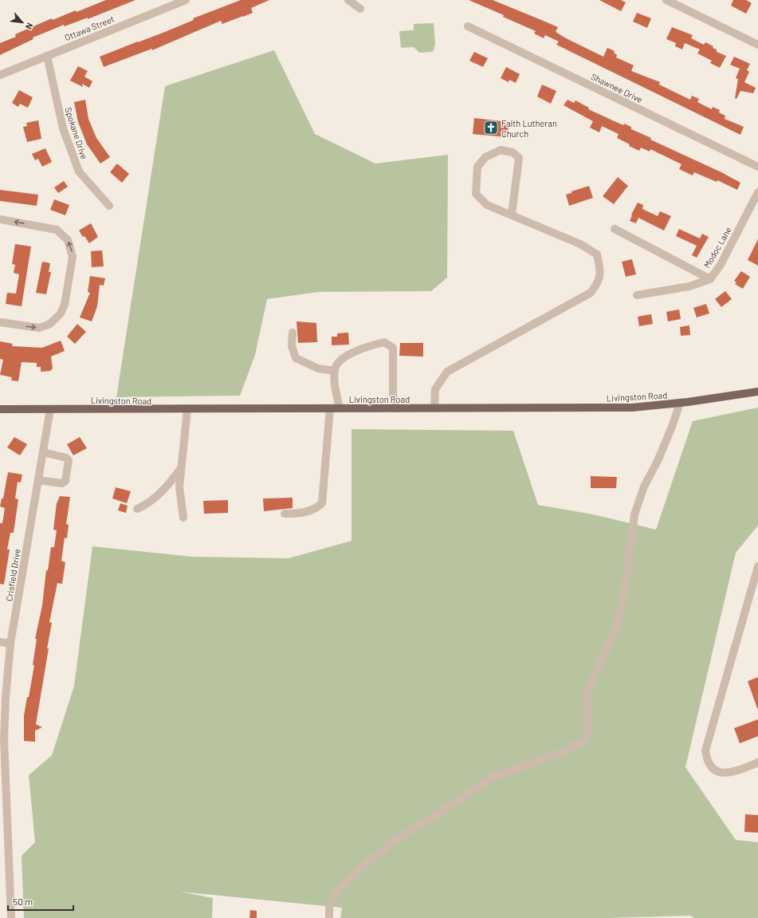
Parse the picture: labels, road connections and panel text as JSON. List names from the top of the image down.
{
  "streets": {
    "main road": ["Livingston Road"],
    "street": [
      "Ottawa Street",
      "Shawnee Drive",
      "Spokane Drive",
      "Modoc Lane",
      "Crisfield Drive"
    ]
  },
  "crossings": [
    ["Ottawa Street", "Spokane Drive"],
    ["Livingston Road", "Crisfield Drive"]
  ],
  "places": {
    "church": ["Faith Lutheran Church"]
  },
  "scale_bar": "50 m",
  "north": "bottom right"
}
